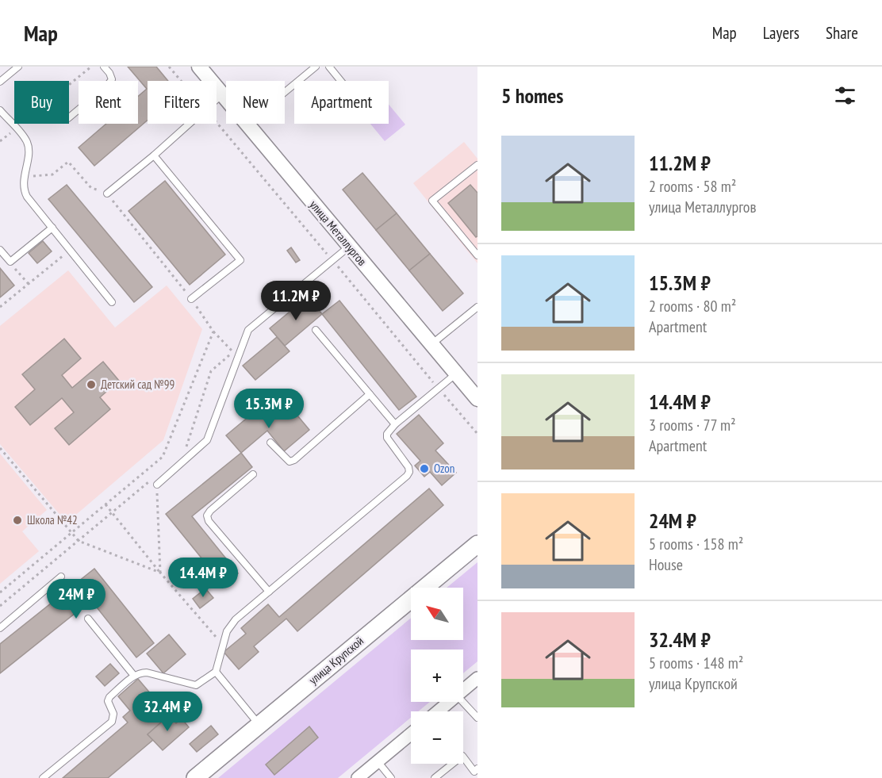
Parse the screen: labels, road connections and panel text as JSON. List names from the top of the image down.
{
  "streets": {
    "main road": ["улица Крупской"],
    "street": ["улица Металлургов"]
  },
  "places": ["Детский сад №99", "Ozon", "Школа №42"],
  "north": "top left",
  "page": {
    "header": "Map",
    "nav": ["Map", "Layers", "Share"],
    "heading": "5 homes",
    "chip": [
      "Buy",
      "Rent",
      "Filters",
      "New",
      "Apartment"
    ],
    "list": [
      {
        "name": "11.2M ₽",
        "note": "2 rooms · 58 m² · улица Металлургов"
      },
      {
        "name": "15.3M ₽",
        "note": "2 rooms · 80 m² · Apartment"
      },
      {
        "name": "14.4M ₽",
        "note": "3 rooms · 77 m² · Apartment"
      },
      {
        "name": "24M ₽",
        "note": "5 rooms · 158 m² · House"
      },
      {
        "name": "32.4M ₽",
        "note": "5 rooms · 148 m² · улица Крупской"
      }
    ],
    "price": [
      "11.2M ₽",
      "15.3M ₽",
      "14.4M ₽",
      "24M ₽",
      "32.4M ₽"
    ],
    "map_buttons": ["+", "−"]
  }
}
